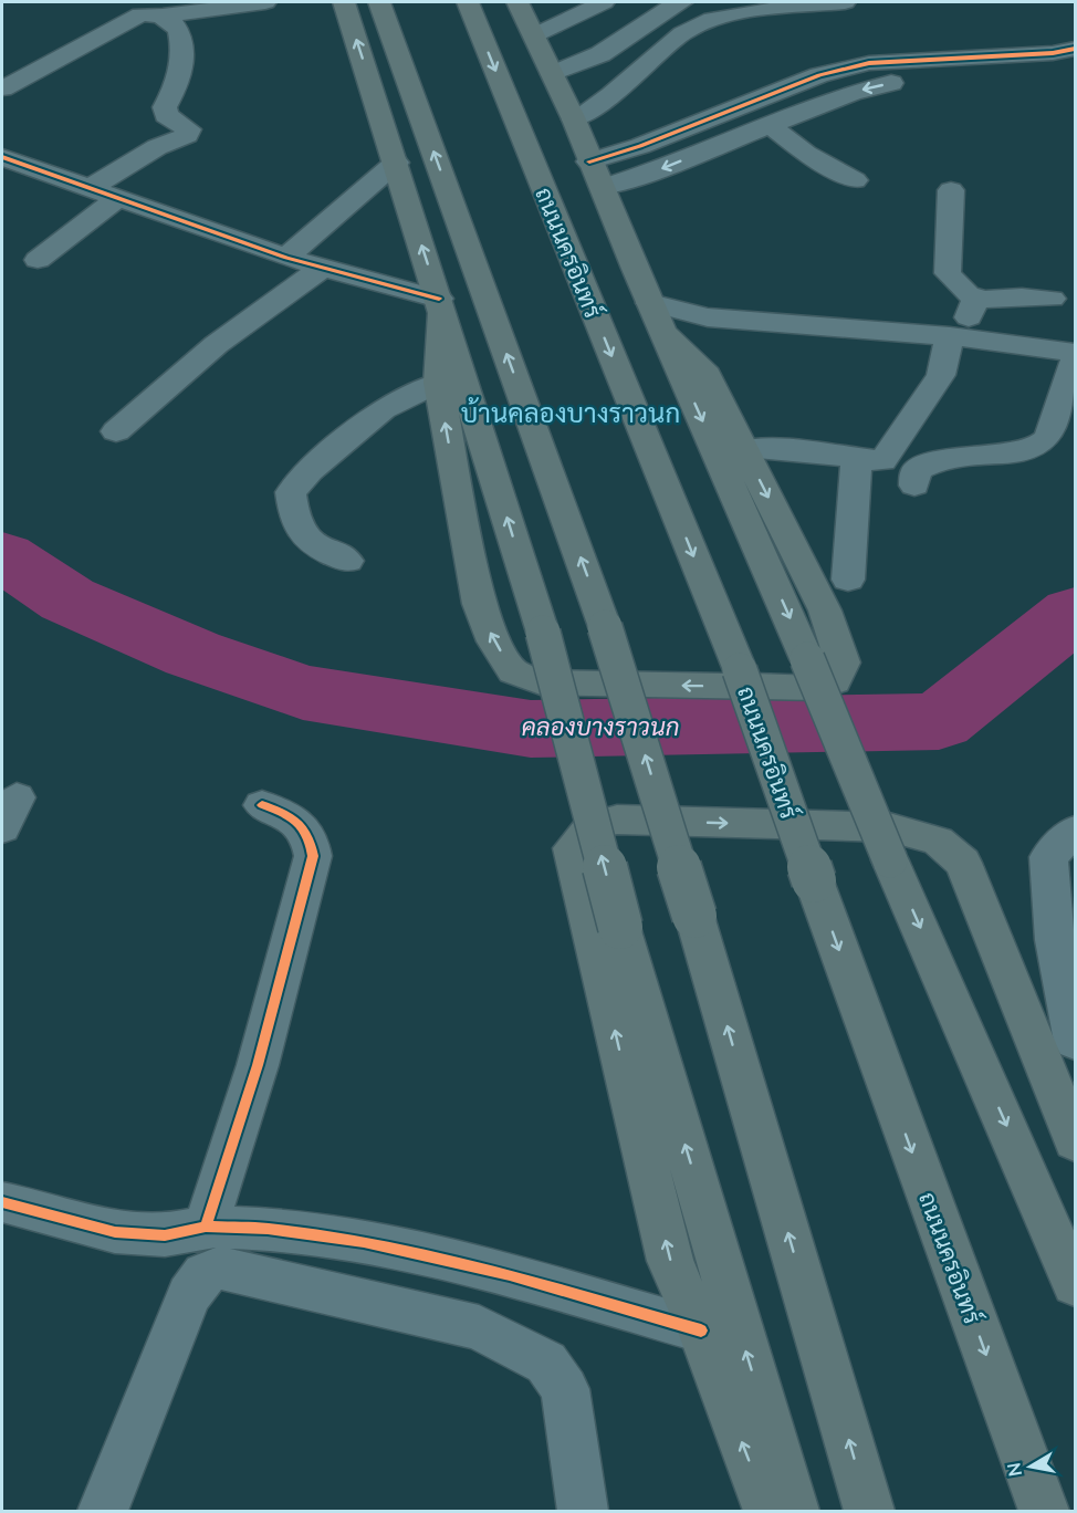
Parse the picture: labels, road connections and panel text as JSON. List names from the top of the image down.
{
  "streets": {
    "main road": ["ถนนนครอินทร์"]
  },
  "districts": ["บ้านคลองบางราวนก"],
  "water": ["คลองบางราวนก"],
  "north": "left"
}
